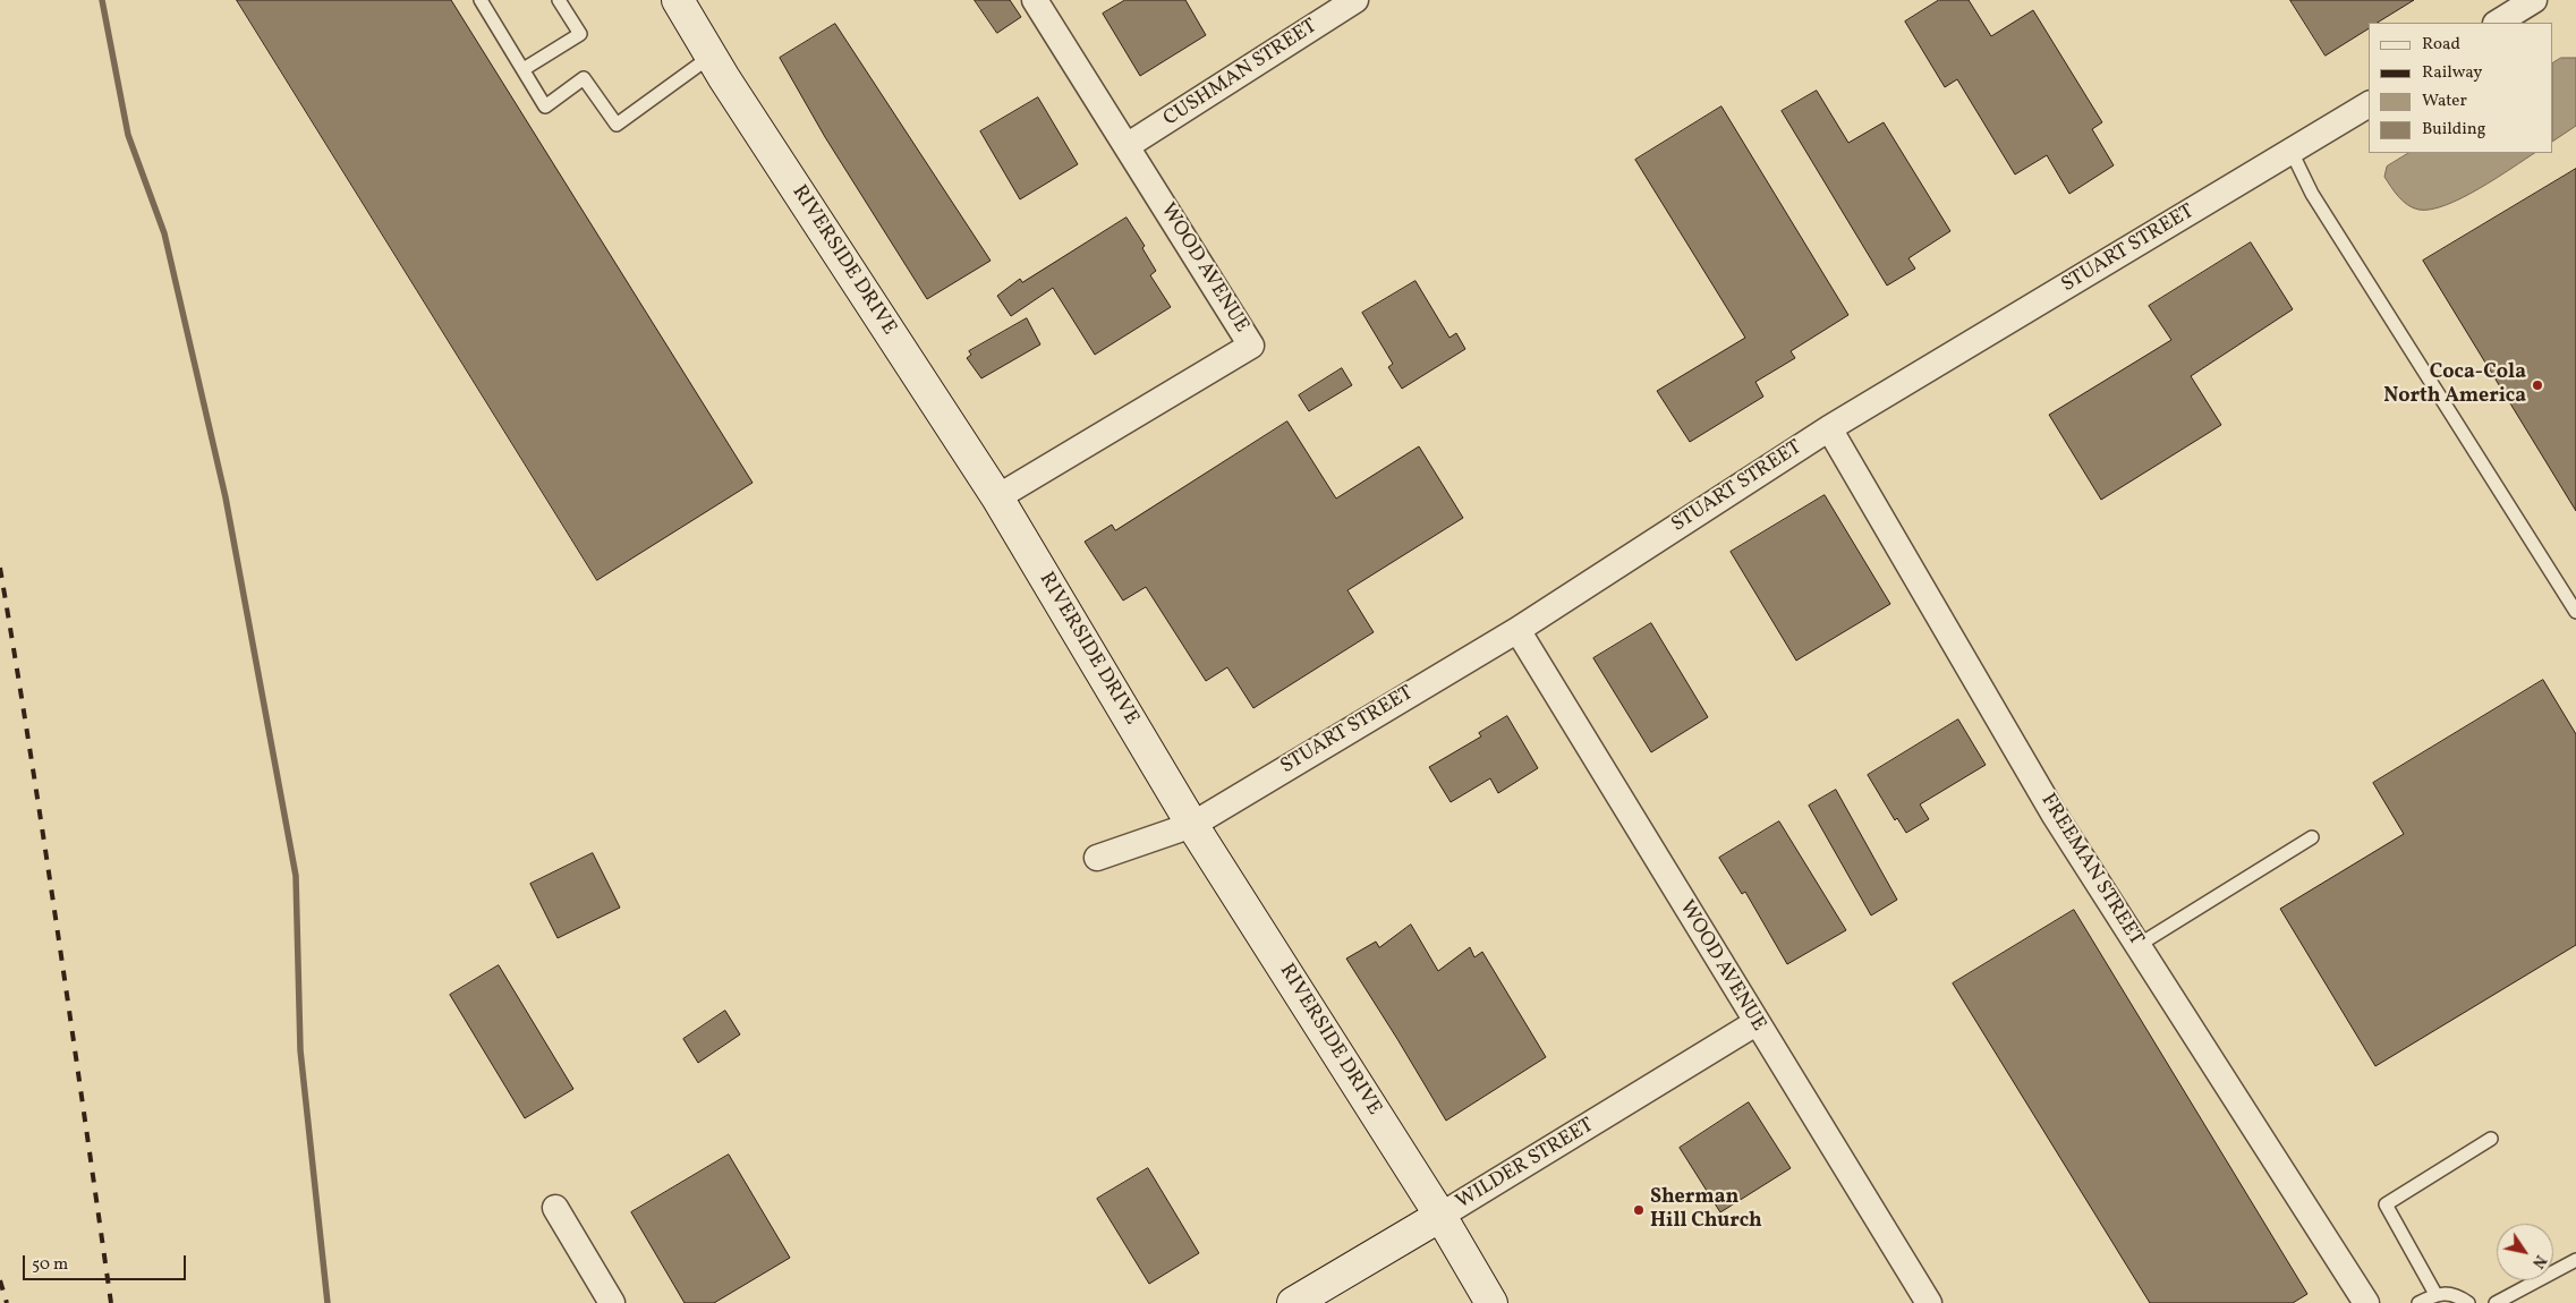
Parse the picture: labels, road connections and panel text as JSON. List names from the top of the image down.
{
  "streets": {
    "street": [
      "CUSHMAN STREET",
      "STUART STREET",
      "RIVERSIDE DRIVE",
      "WOOD AVENUE",
      "FREEMAN STREET",
      "WILDER STREET"
    ]
  },
  "crossings": [
    ["CUSHMAN STREET", "WOOD AVENUE"],
    ["STUART STREET", "RIVERSIDE DRIVE"],
    ["STUART STREET", "WOOD AVENUE"],
    ["STUART STREET", "FREEMAN STREET"],
    ["RIVERSIDE DRIVE", "WOOD AVENUE"],
    ["RIVERSIDE DRIVE", "WILDER STREET"],
    ["WOOD AVENUE", "WILDER STREET"]
  ],
  "places": ["Coca-Cola North America", "Sherman Hill Church"],
  "legend": [
    "Road",
    "Railway",
    "Water",
    "Building"
  ],
  "scale_bar": "50 m",
  "north": "bottom right"
}
